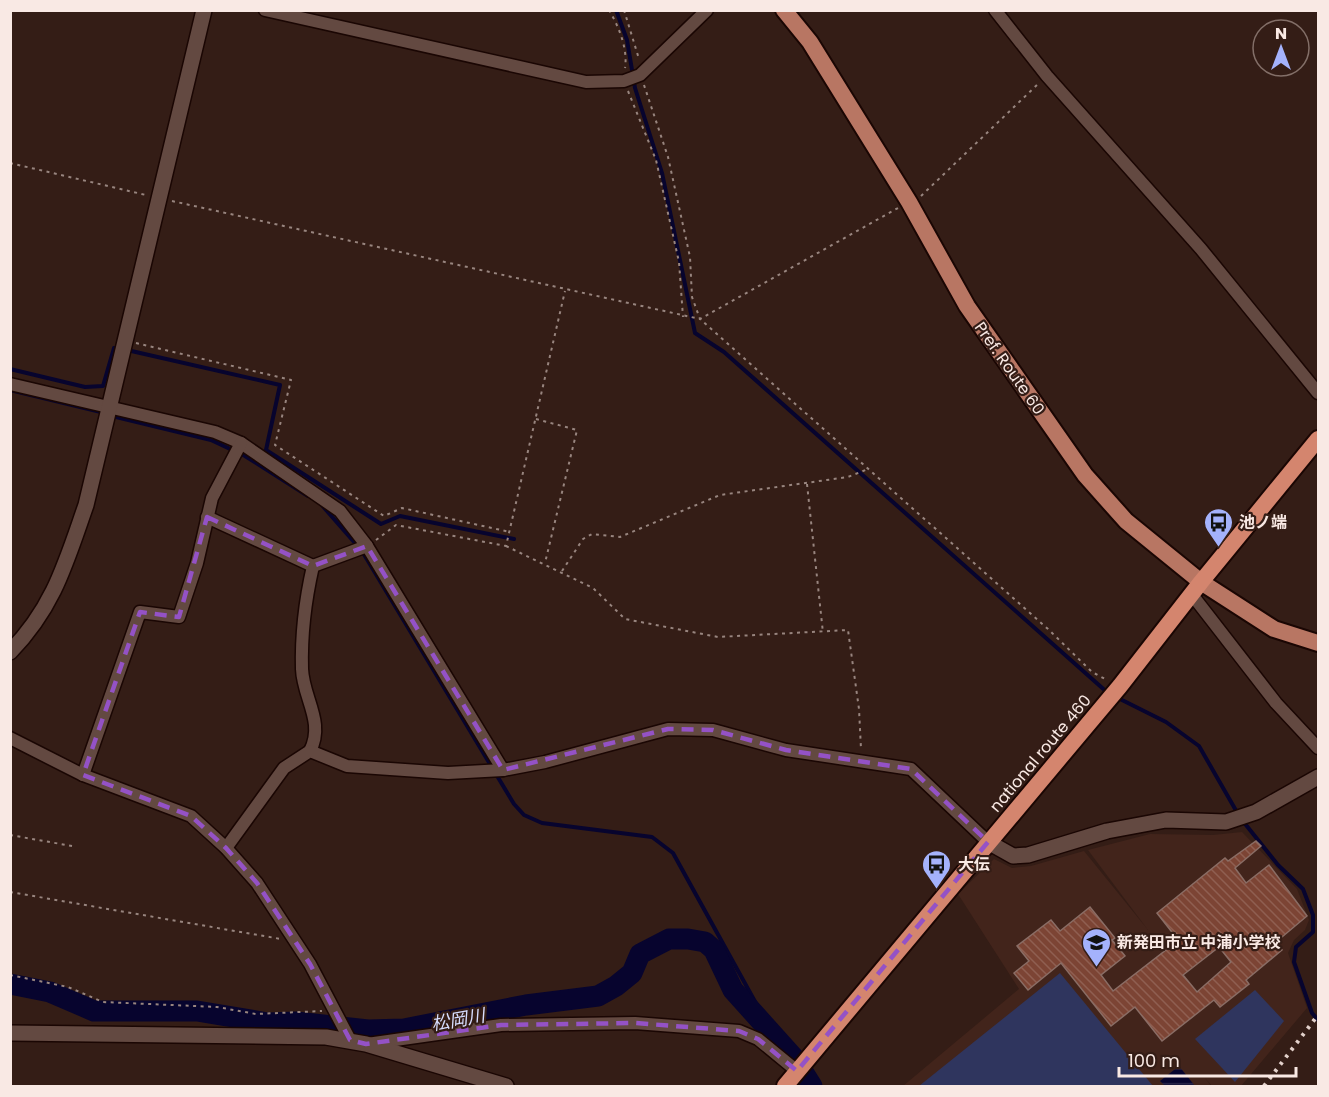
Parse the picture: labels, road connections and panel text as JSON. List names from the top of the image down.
{
  "streets": {
    "highway": ["national route 460"],
    "main road": ["Pref. Route 60"]
  },
  "crossings": [
    ["Pref. Route 60", "national route 460"]
  ],
  "water": ["松岡川"],
  "places": {
    "bus stop": ["池ノ端", "大伝"],
    "school or university": ["新発田市立 中浦小学校"]
  },
  "scale_bar": "100 m",
  "north": "top"
}
